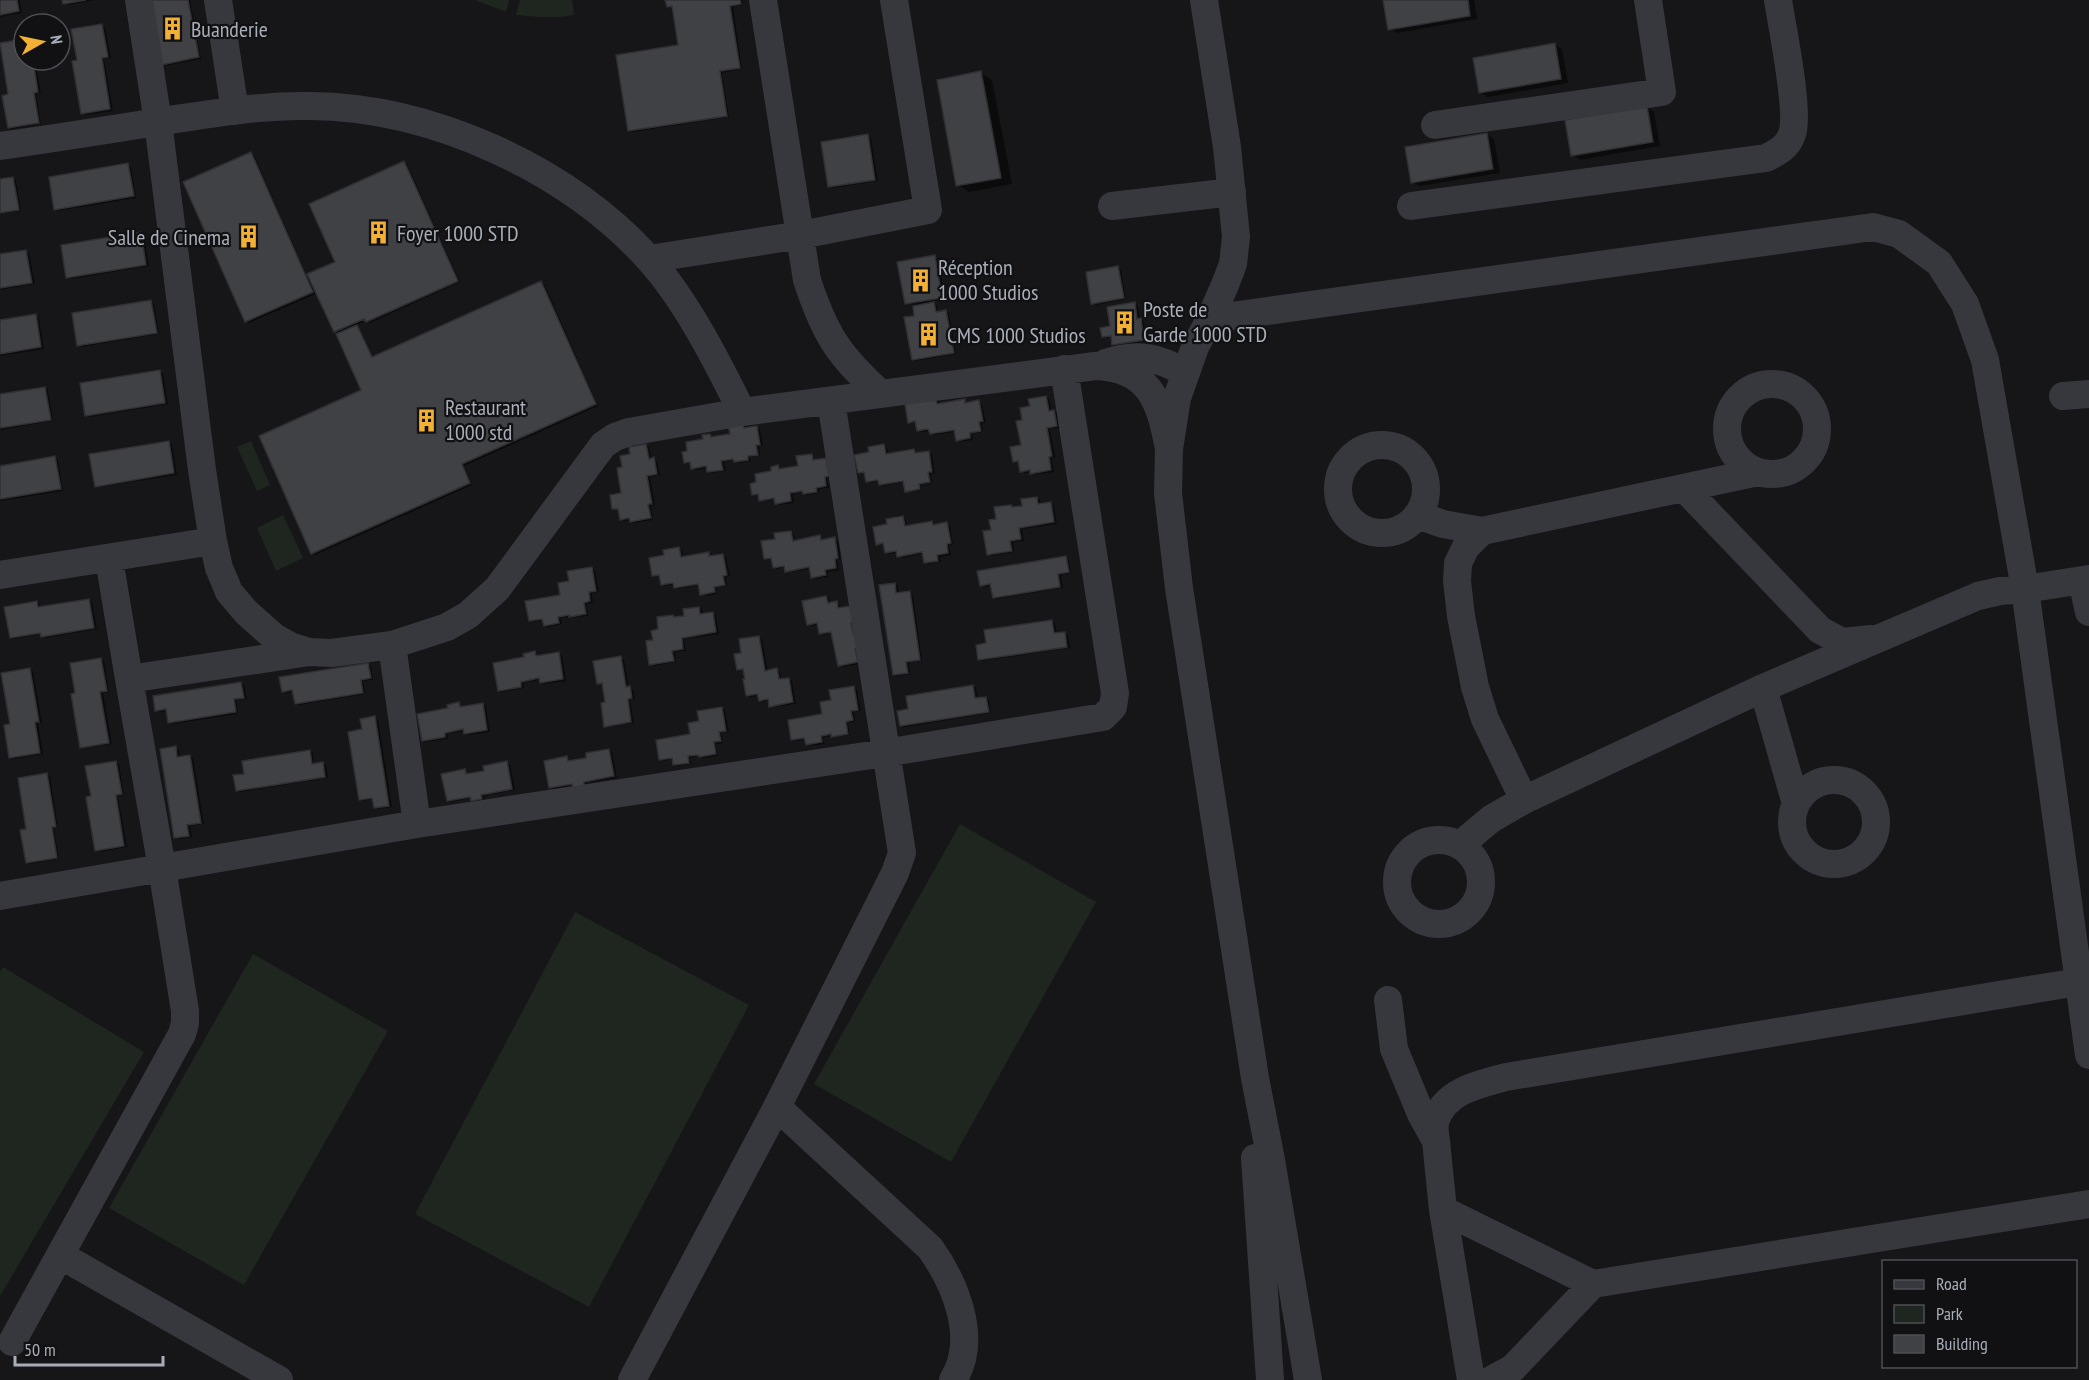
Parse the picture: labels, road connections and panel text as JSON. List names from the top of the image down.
{
  "places": {
    "building": [
      "Buanderie",
      "Foyer 1000 STD",
      "Salle de Cinema",
      "Réception 1000 Studios",
      "Poste de Garde 1000 STD",
      "CMS 1000 Studios",
      "Restaurant 1000 std"
    ]
  },
  "legend": ["Road", "Park", "Building"],
  "scale_bar": "50 m",
  "north": "right"
}
